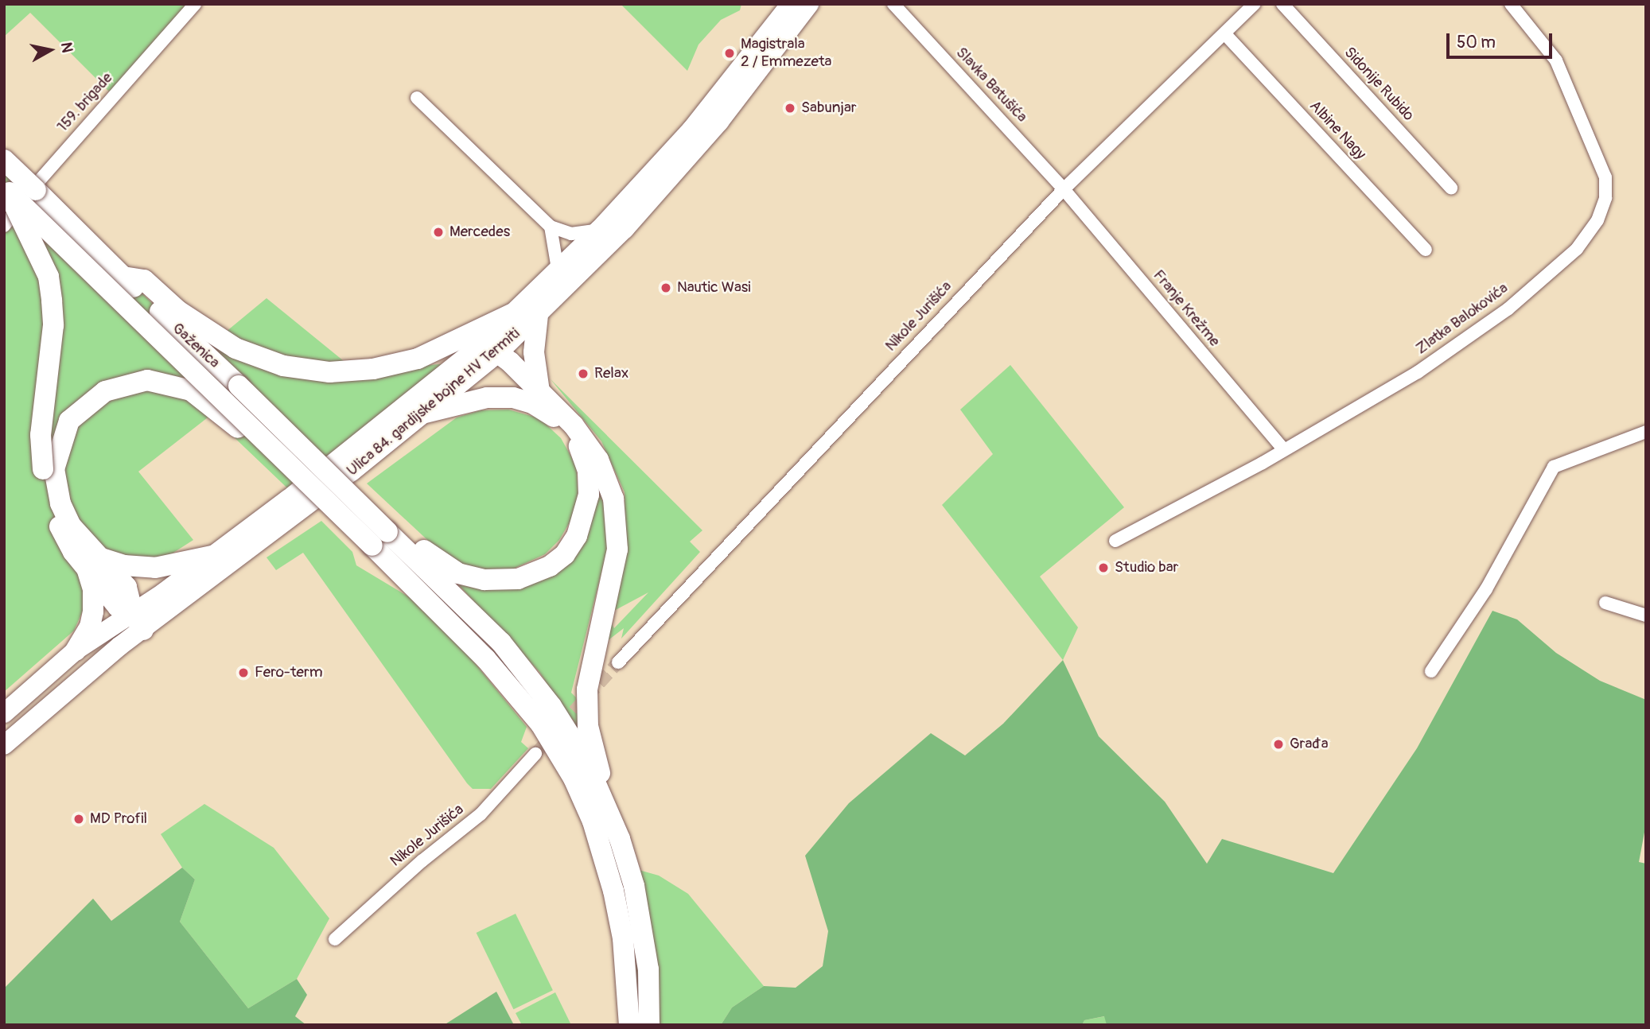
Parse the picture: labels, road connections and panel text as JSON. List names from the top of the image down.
{
  "streets": {
    "highway": ["Gaženica"],
    "main road": ["Ulica 84. gardijske bojne HV Termiti"],
    "street": [
      "Sidonije Rubido",
      "Slavka Batušića",
      "159. brigade",
      "Albine Nagy",
      "Franje Krežme",
      "Nikole Jurišića",
      "Zlatka Balokovića"
    ]
  },
  "crossings": [
    ["Slavka Batušića", "Franje Krežme"],
    ["Slavka Batušića", "Nikole Jurišića"],
    ["Albine Nagy", "Nikole Jurišića"],
    ["Franje Krežme", "Nikole Jurišića"],
    ["Franje Krežme", "Zlatka Balokovića"]
  ],
  "places": [
    "Magistrala 2 / Emmezeta",
    "Sabunjar",
    "Mercedes",
    "Nautic Wasi",
    "Relax",
    "Studio bar",
    "Fero-term",
    "Građa",
    "MD Profil"
  ],
  "scale_bar": "50 m",
  "north": "right"
}
